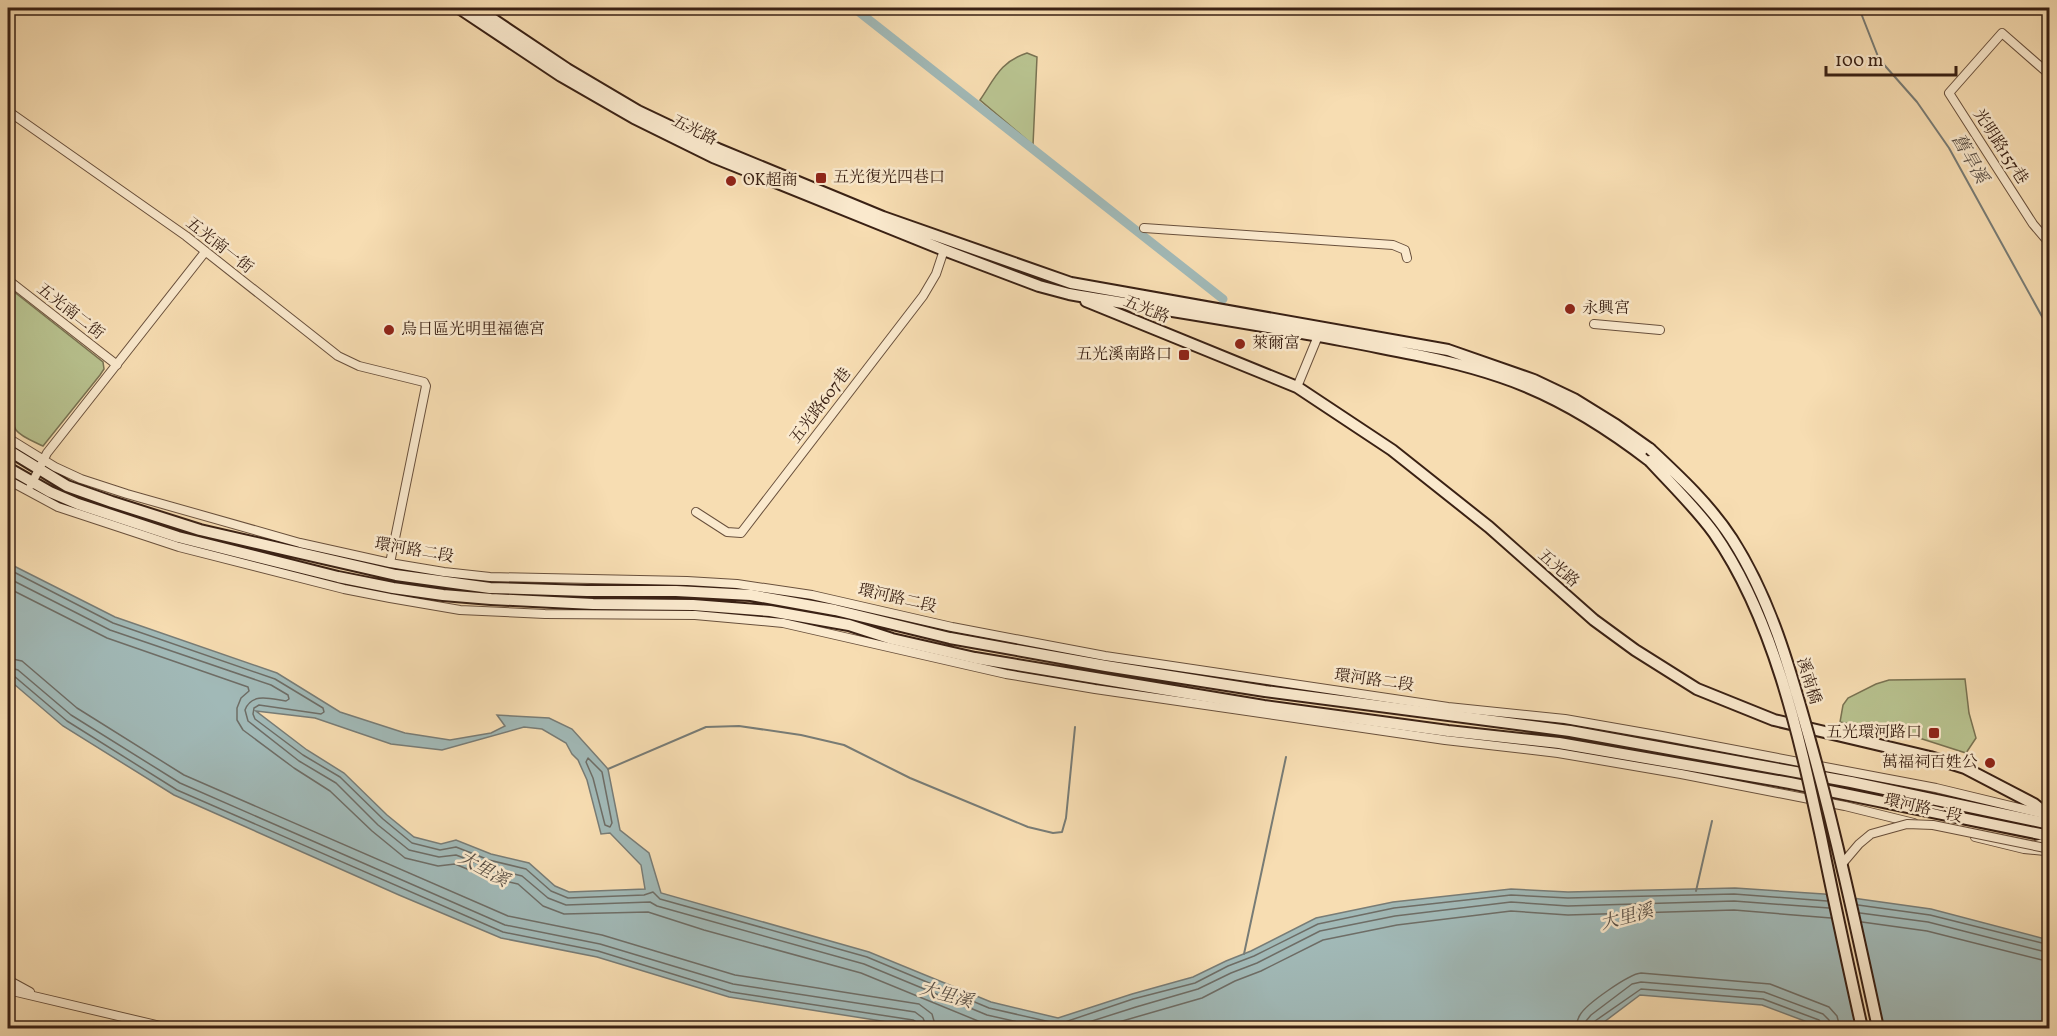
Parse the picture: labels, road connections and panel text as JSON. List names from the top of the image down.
{
  "streets": {
    "street": [
      "五光路",
      "光明路157巷",
      "五光南一街",
      "五光南二街",
      "五光路607巷",
      "環河路二段",
      "溪南橋",
      "環河路一段"
    ]
  },
  "crossings": [
    ["五光路", "五光路607巷"],
    ["五光路", "溪南橋"],
    ["五光路", "環河路一段"],
    ["五光南一街", "環河路二段"],
    ["環河路二段", "環河路一段"]
  ],
  "water": ["舊旱溪", "大里溪"],
  "places": {
    "transit": ["五光復光四巷口", "五光溪南路口", "五光環河路口"],
    "other": [
      "OK超商",
      "永興宮",
      "烏日區光明里福德宮",
      "萊爾富",
      "萬福祠百姓公"
    ]
  },
  "scale_bar": "100 m"
}
